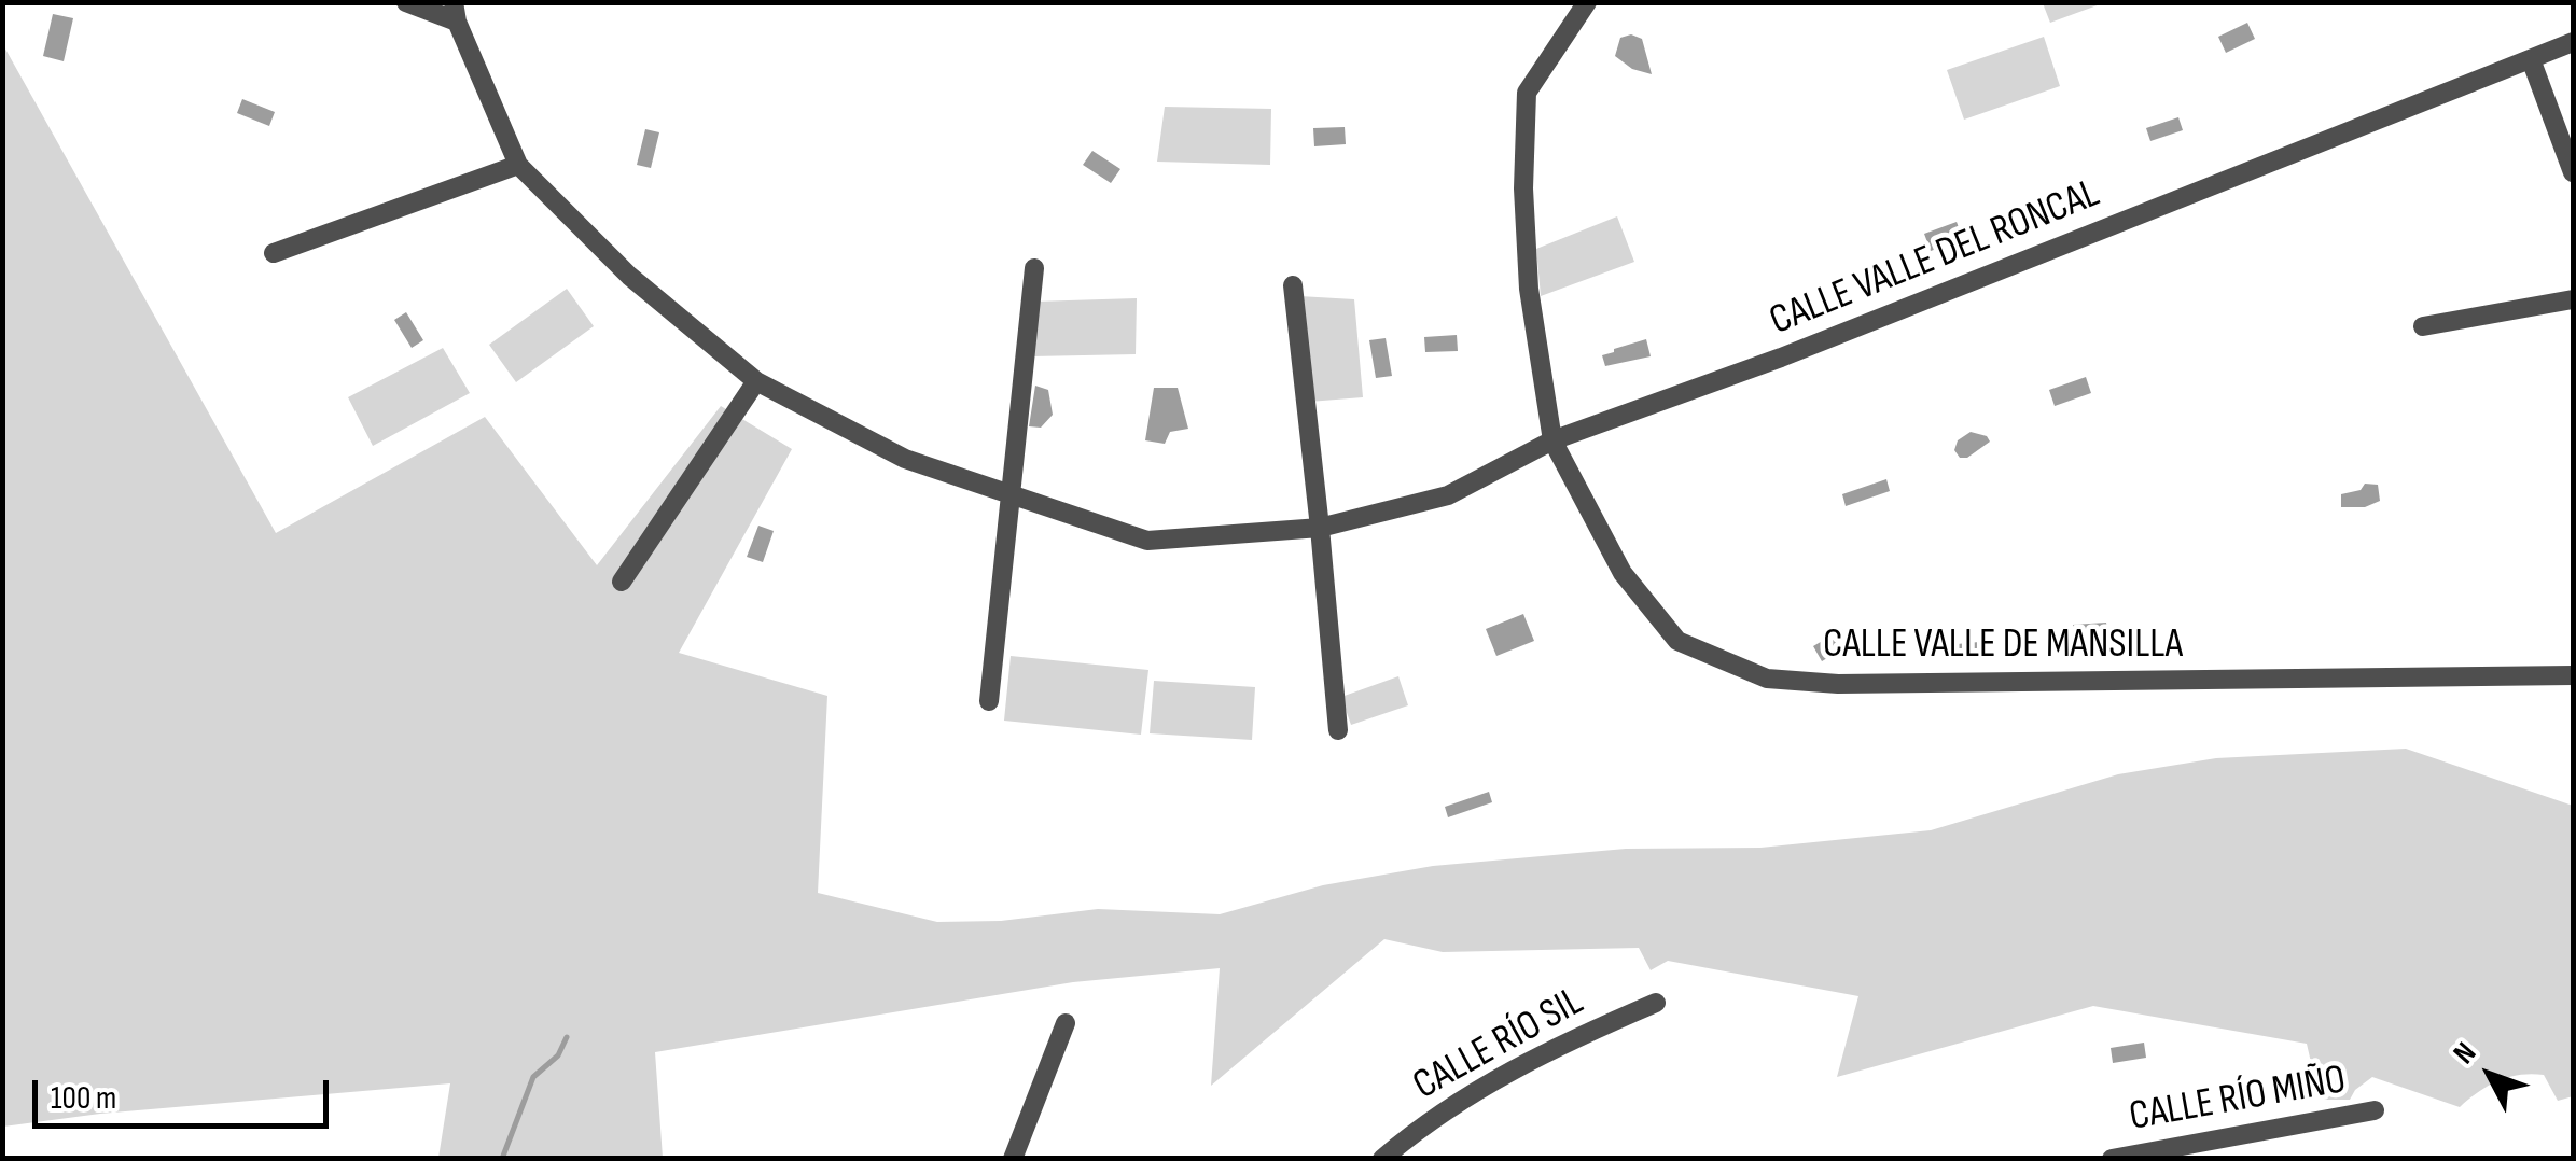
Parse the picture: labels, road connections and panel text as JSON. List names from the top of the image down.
{
  "streets": {
    "street": [
      "CALLE VALLE DEL RONCAL",
      "CALLE VALLE DE MANSILLA",
      "CALLE RÍO SIL",
      "CALLE RÍO MIÑO"
    ]
  },
  "crossings": [
    ["CALLE VALLE DEL RONCAL", "CALLE VALLE DE MANSILLA"]
  ],
  "scale_bar": "100 m",
  "north": "top left"
}
